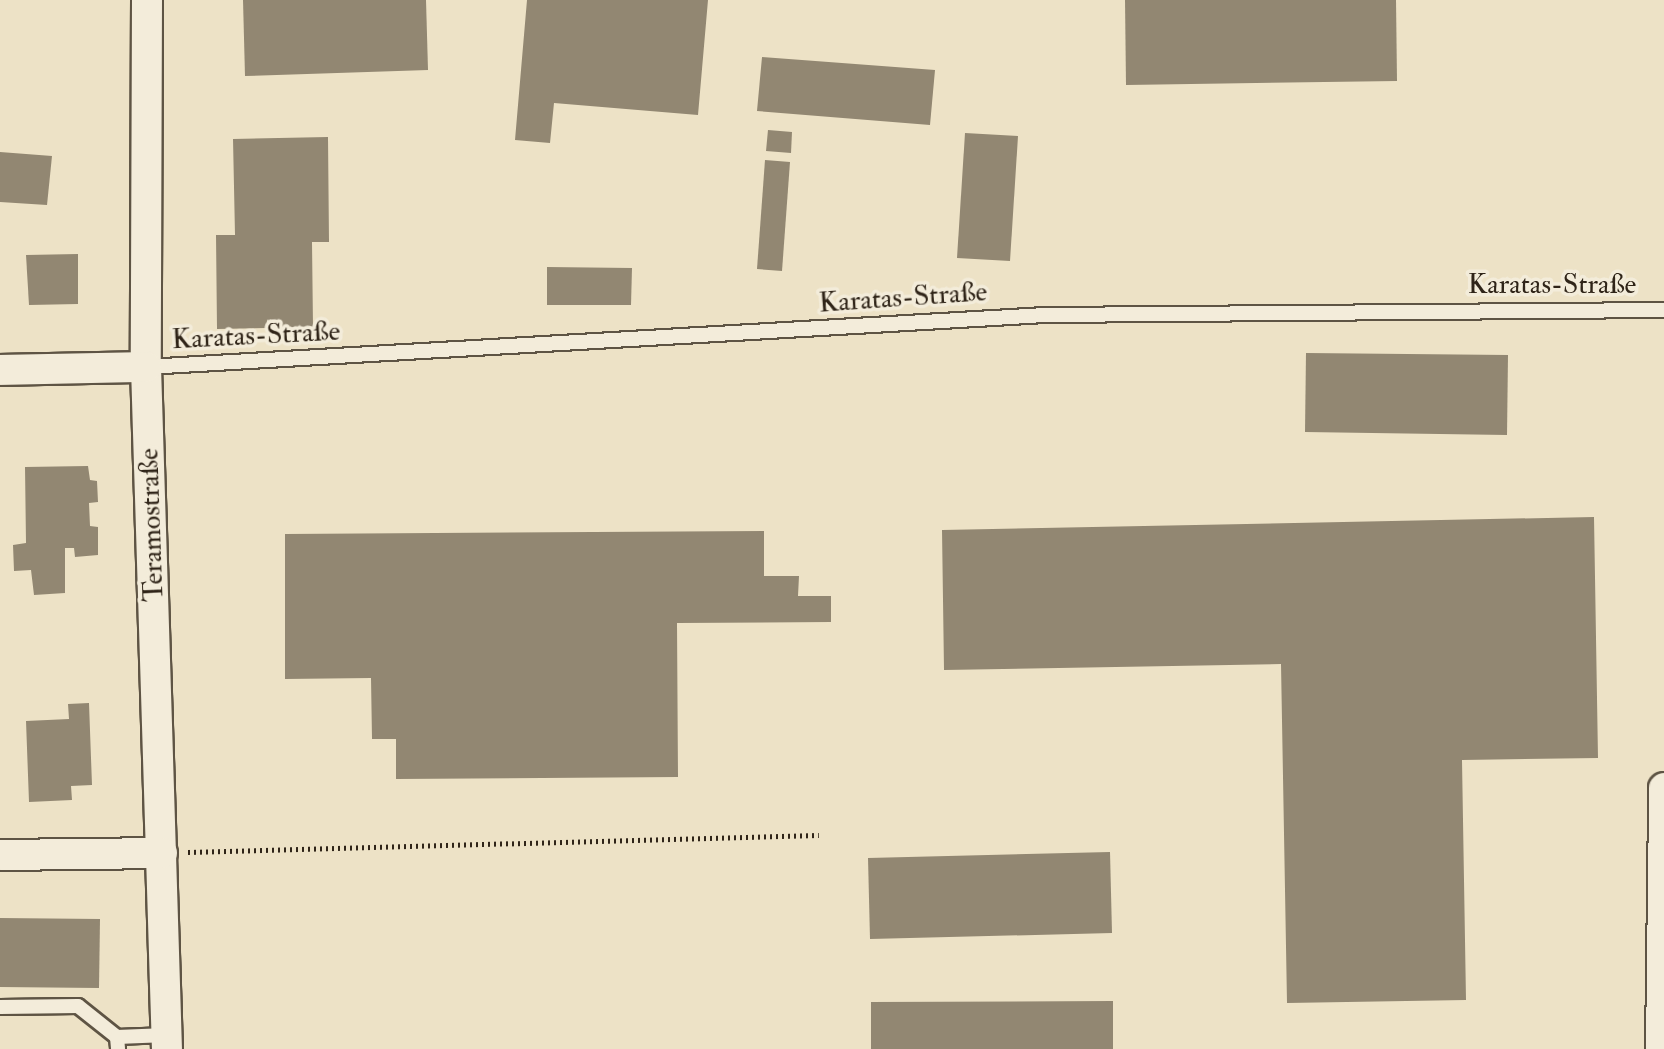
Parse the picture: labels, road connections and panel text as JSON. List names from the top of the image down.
{
  "streets": {
    "street": ["Teramostraße"],
    "lane": ["Karatas-Straße"]
  },
  "crossings": [
    ["Karatas-Straße", "Teramostraße"]
  ]
}
